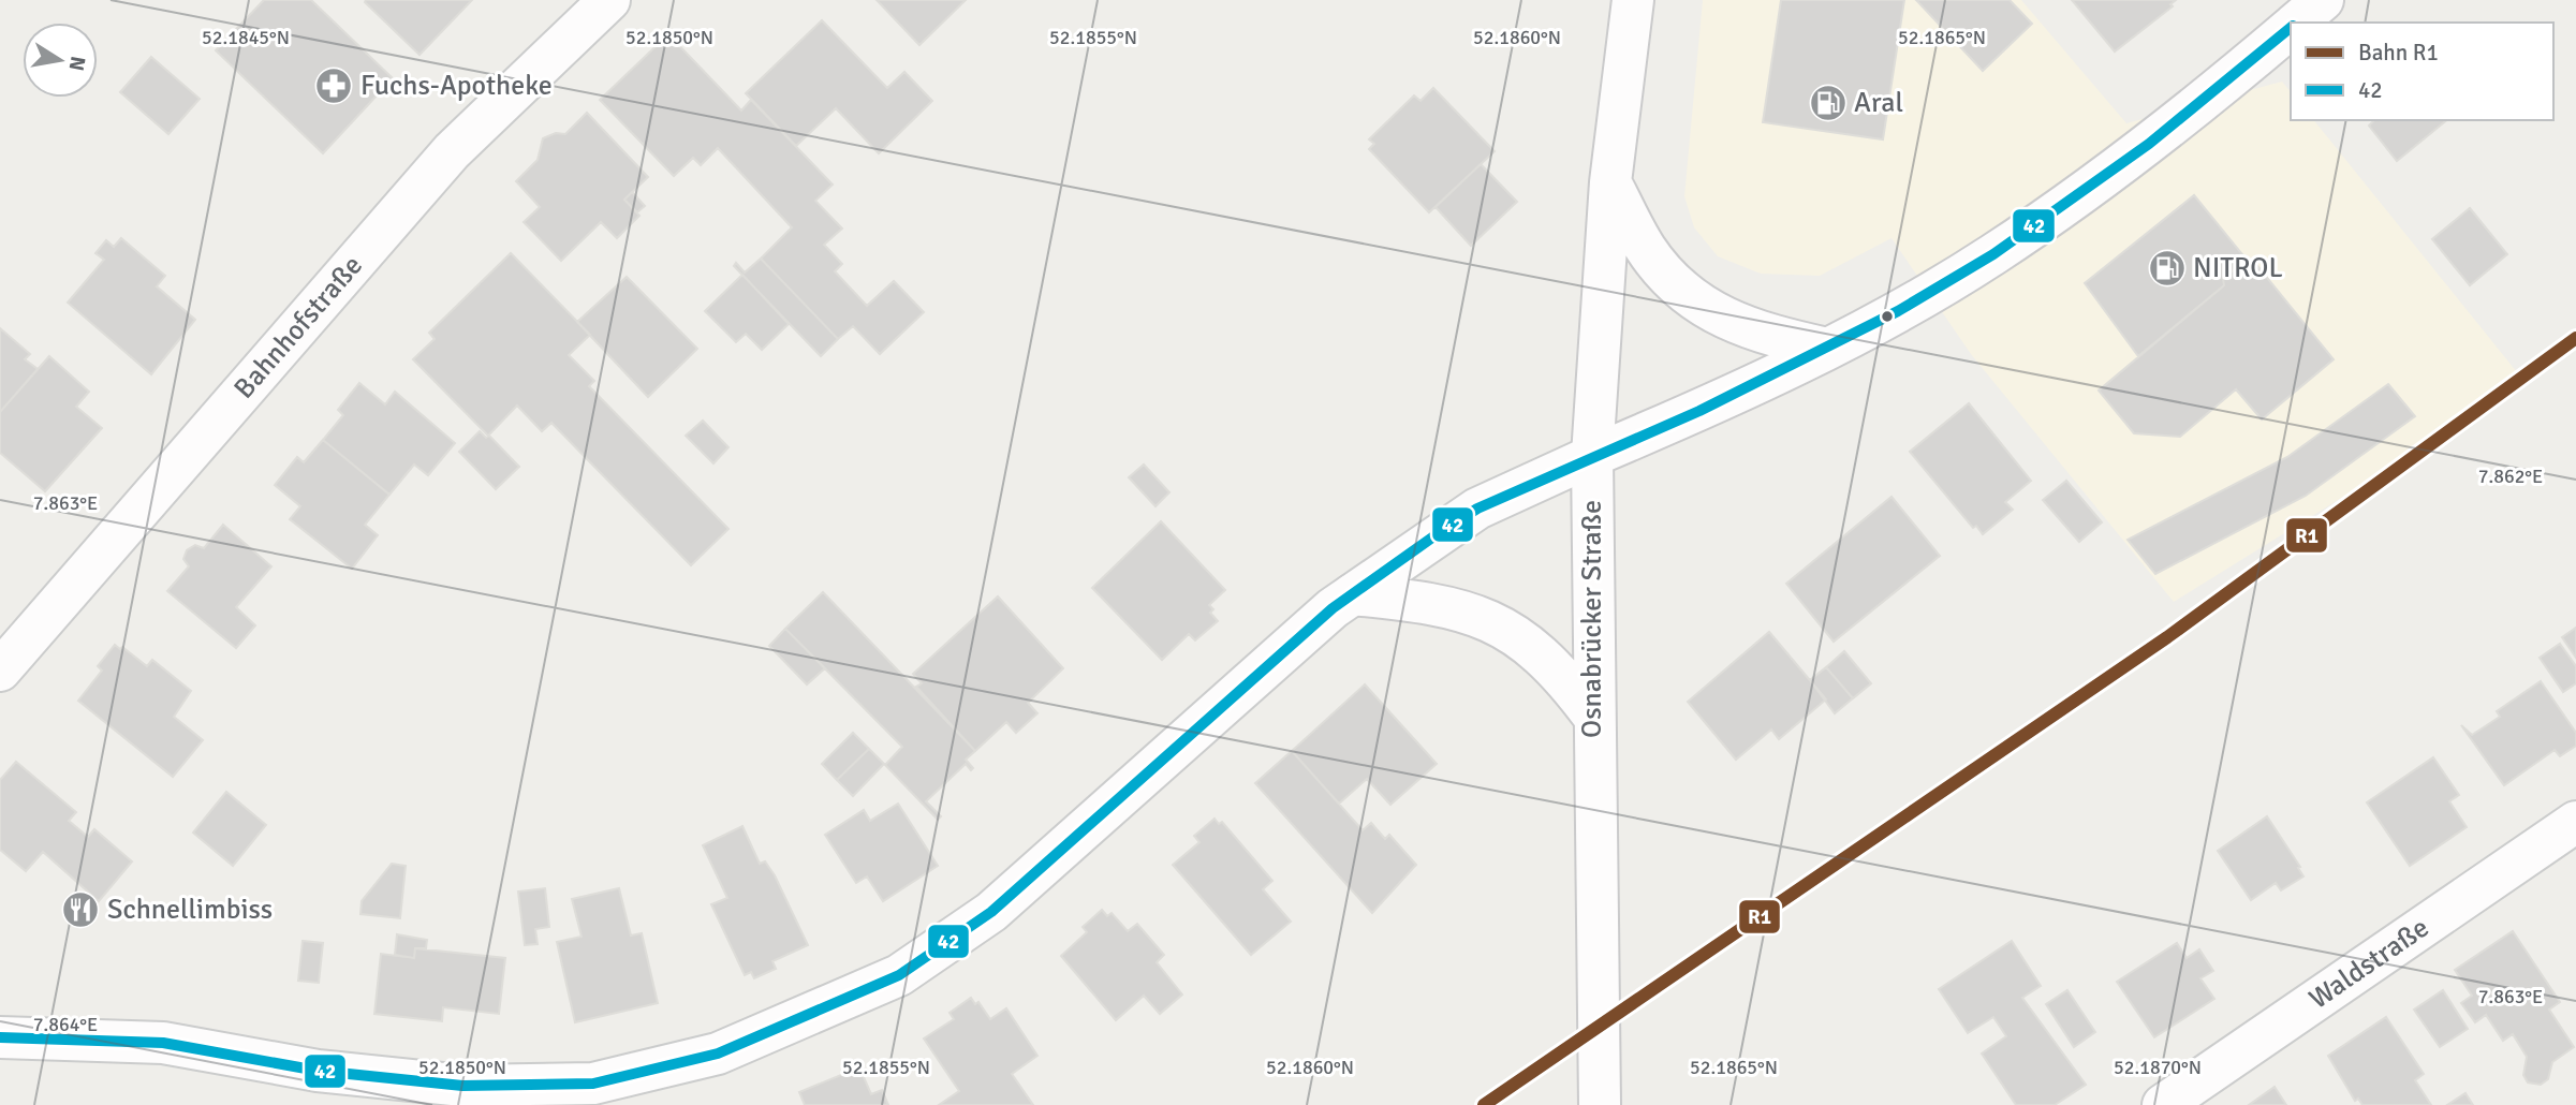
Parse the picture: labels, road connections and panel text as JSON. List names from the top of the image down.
{
  "streets": {
    "street": ["Bahnhofstraße", "Osnabrücker Straße", "Waldstraße"]
  },
  "places": {
    "pharmacy": ["Fuchs-Apotheke"],
    "fuel station": ["Aral", "NITROL"],
    "restaurant": ["Schnellimbiss"]
  },
  "lines": ["transit line 42", "rail line R1"],
  "legend": ["Bahn R1", "42"],
  "north": "right",
  "coordinates": [
    "52.1845°N",
    "52.1850°N",
    "52.1855°N",
    "52.1860°N",
    "52.1865°N",
    "7.862°E",
    "7.863°E",
    "7.864°E",
    "52.1870°N"
  ]
}
